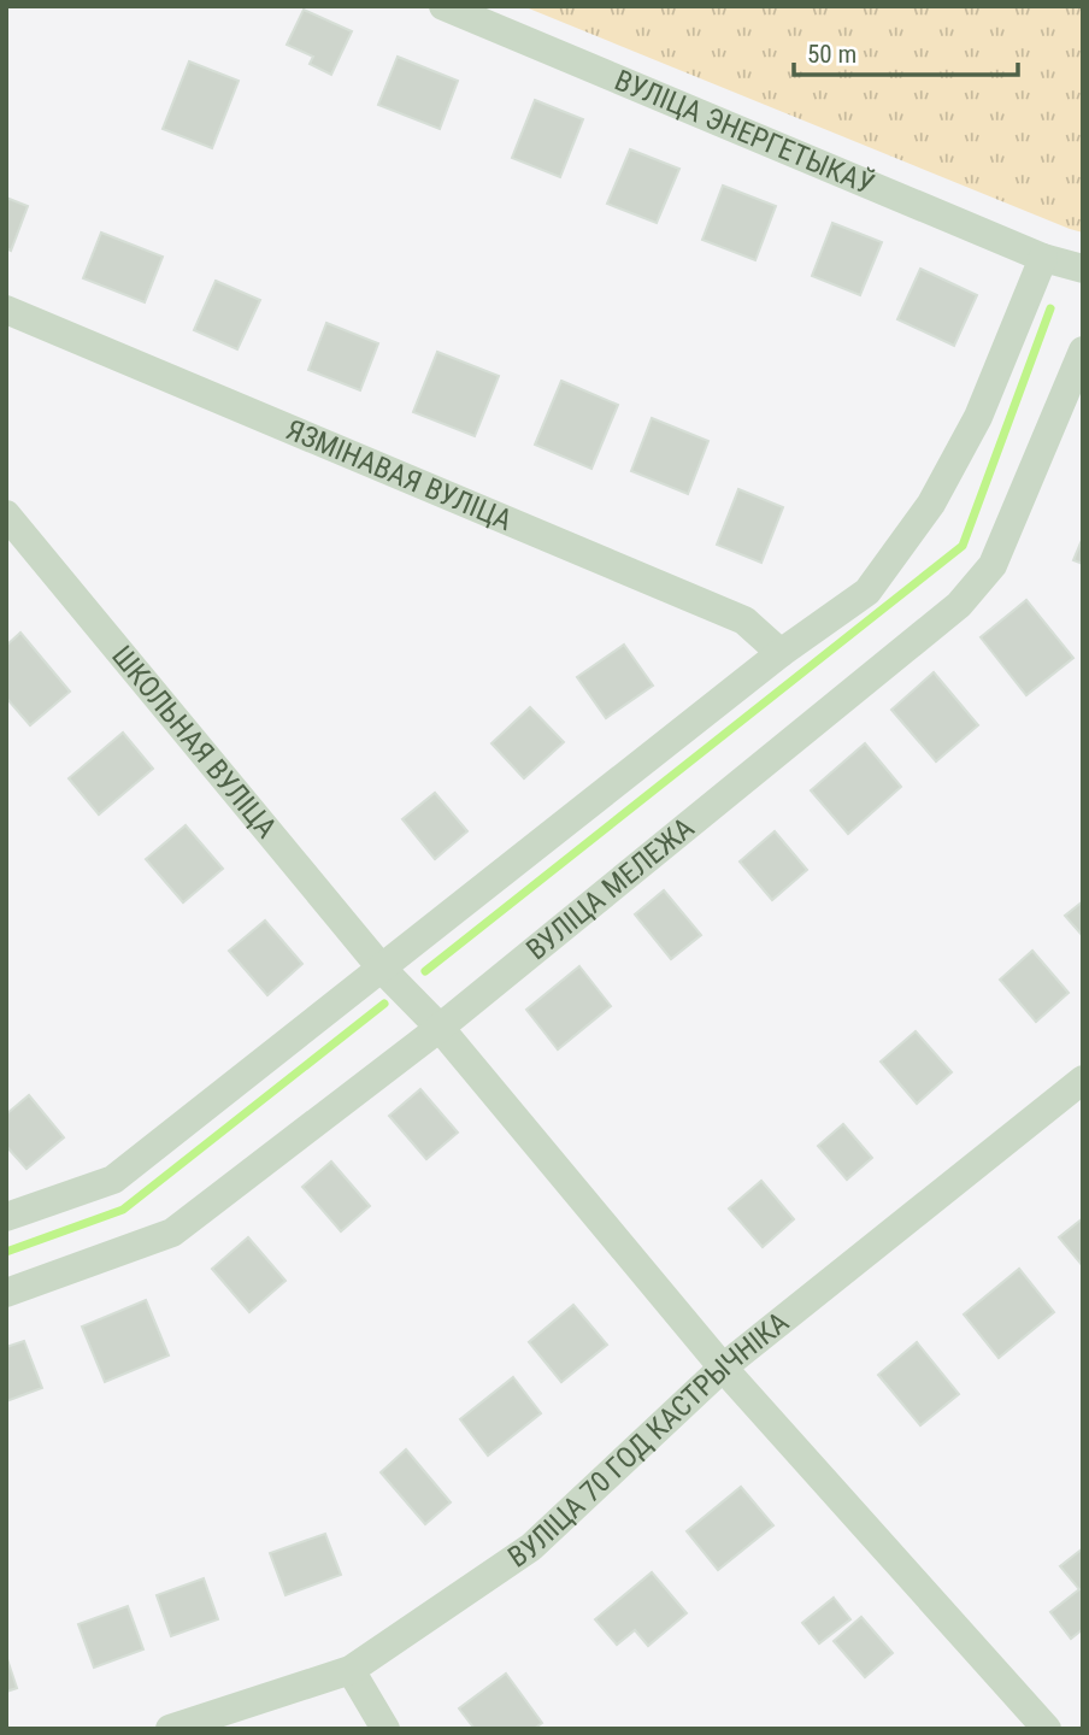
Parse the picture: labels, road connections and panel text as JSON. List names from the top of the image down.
{
  "streets": {
    "street": [
      "ВУЛІЦА ЭНЕРГЕТЫКАЎ",
      "ЯЗМІНАВАЯ ВУЛІЦА",
      "ШКОЛЬНАЯ ВУЛІЦА",
      "ВУЛІЦА МЕЛЕЖА",
      "ВУЛІЦА 70 ГОД КАСТРЫЧНІКА"
    ]
  },
  "crossings": [
    ["ШКОЛЬНАЯ ВУЛІЦА", "ВУЛІЦА МЕЛЕЖА"],
    ["ШКОЛЬНАЯ ВУЛІЦА", "ВУЛІЦА 70 ГОД КАСТРЫЧНІКА"]
  ],
  "scale_bar": "50 m"
}
